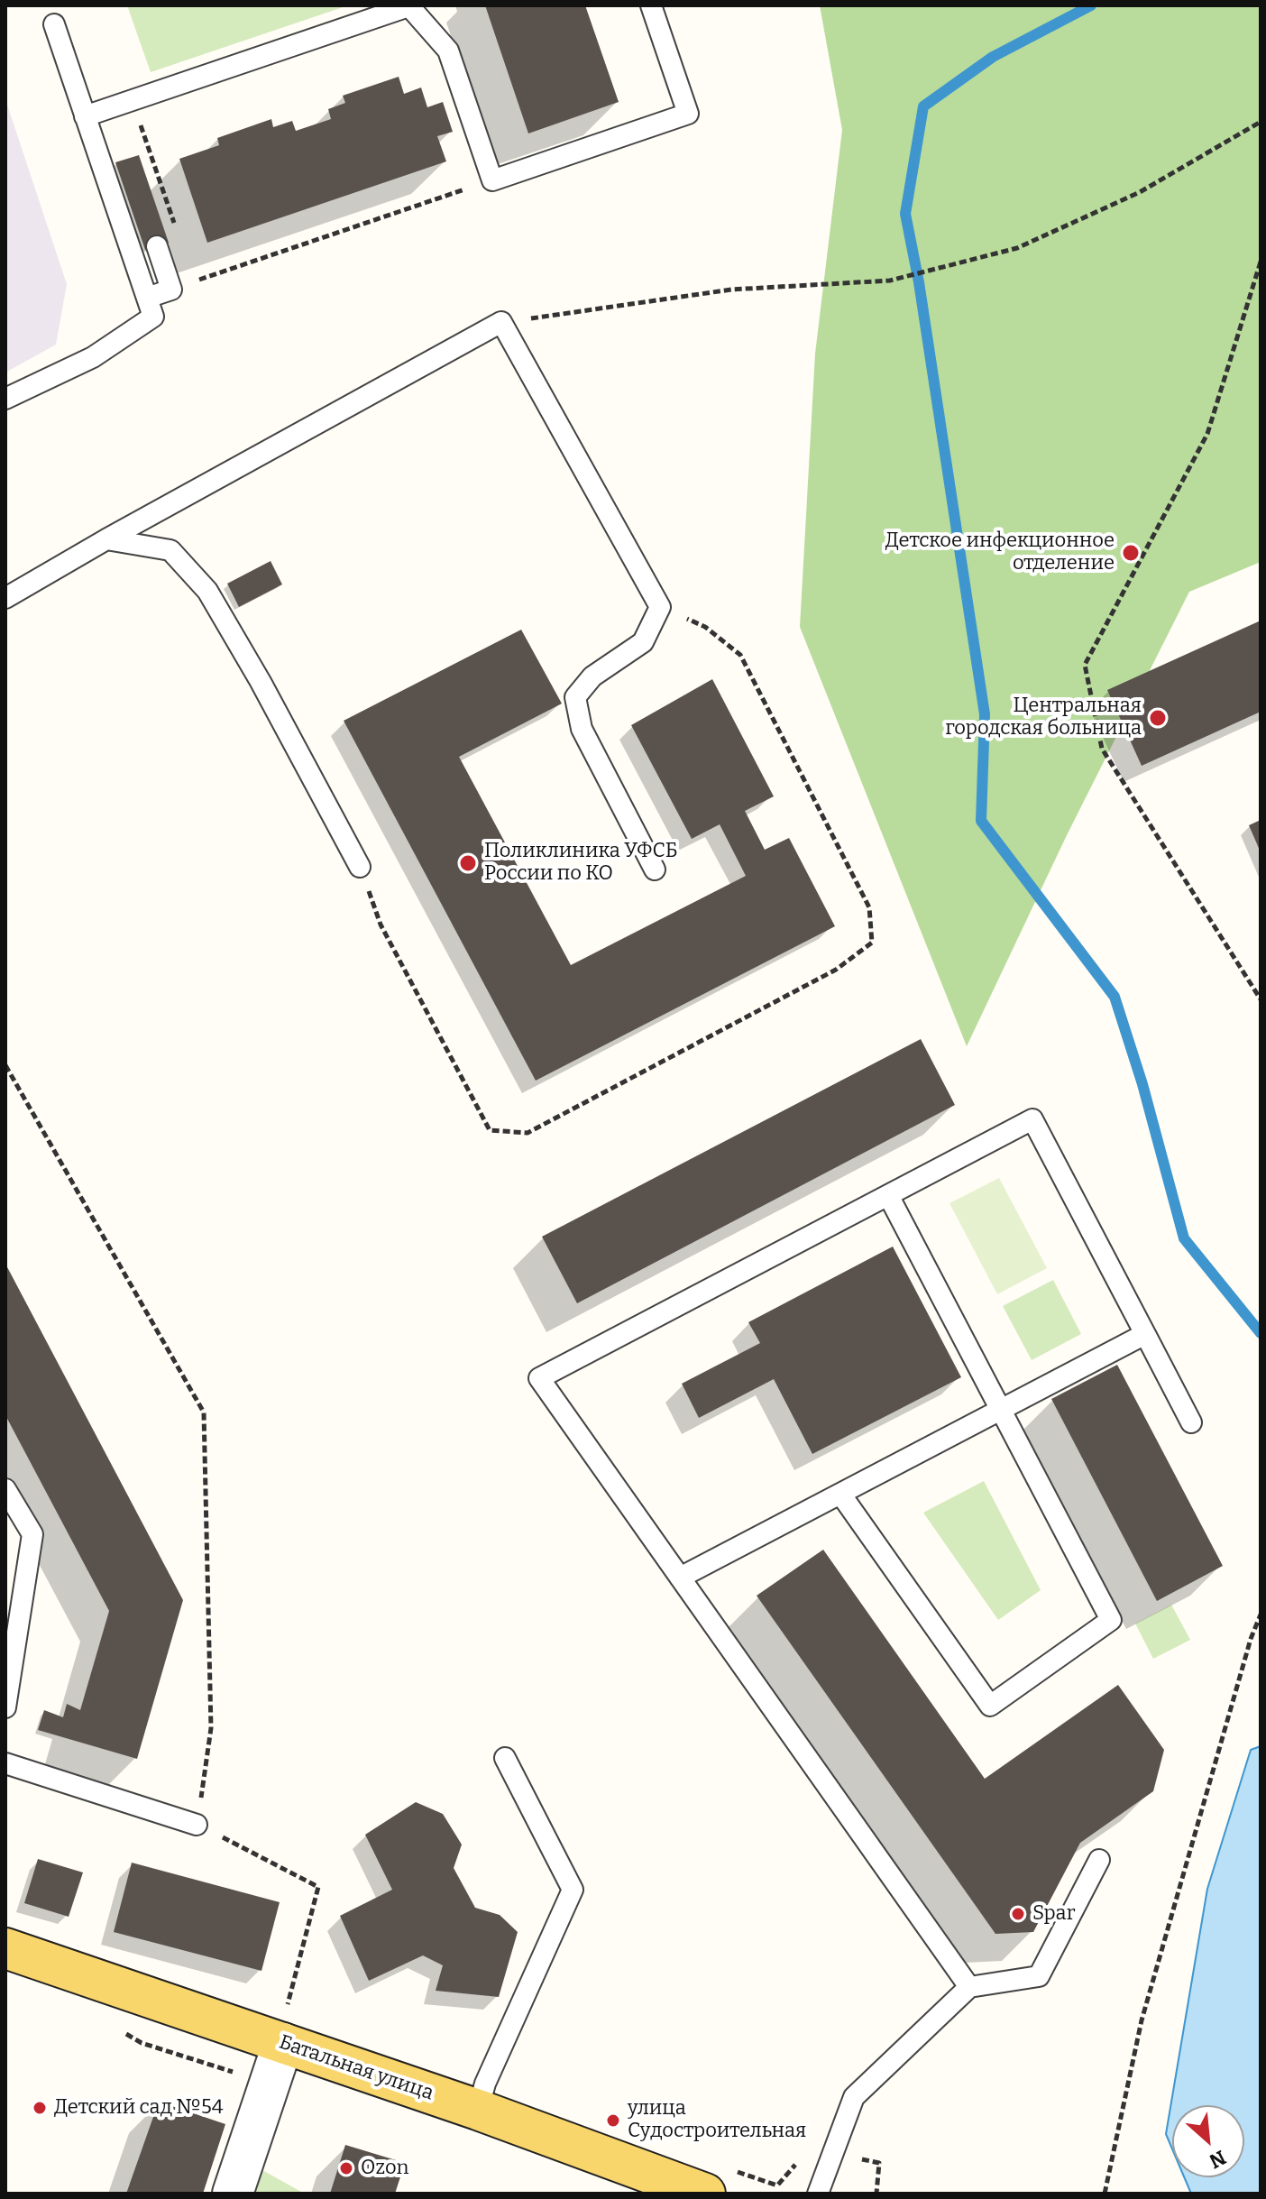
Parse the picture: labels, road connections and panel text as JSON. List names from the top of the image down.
{
  "streets": {
    "main road": ["Батальная улица"]
  },
  "places": [
    "Детское инфекционное отделение",
    "Центральная городская больница",
    "Поликлиника УФСБ России по КО",
    "Spar",
    "Детский сад №54",
    "улица Судостроительная",
    "Ozon"
  ],
  "north": "bottom right"
}
